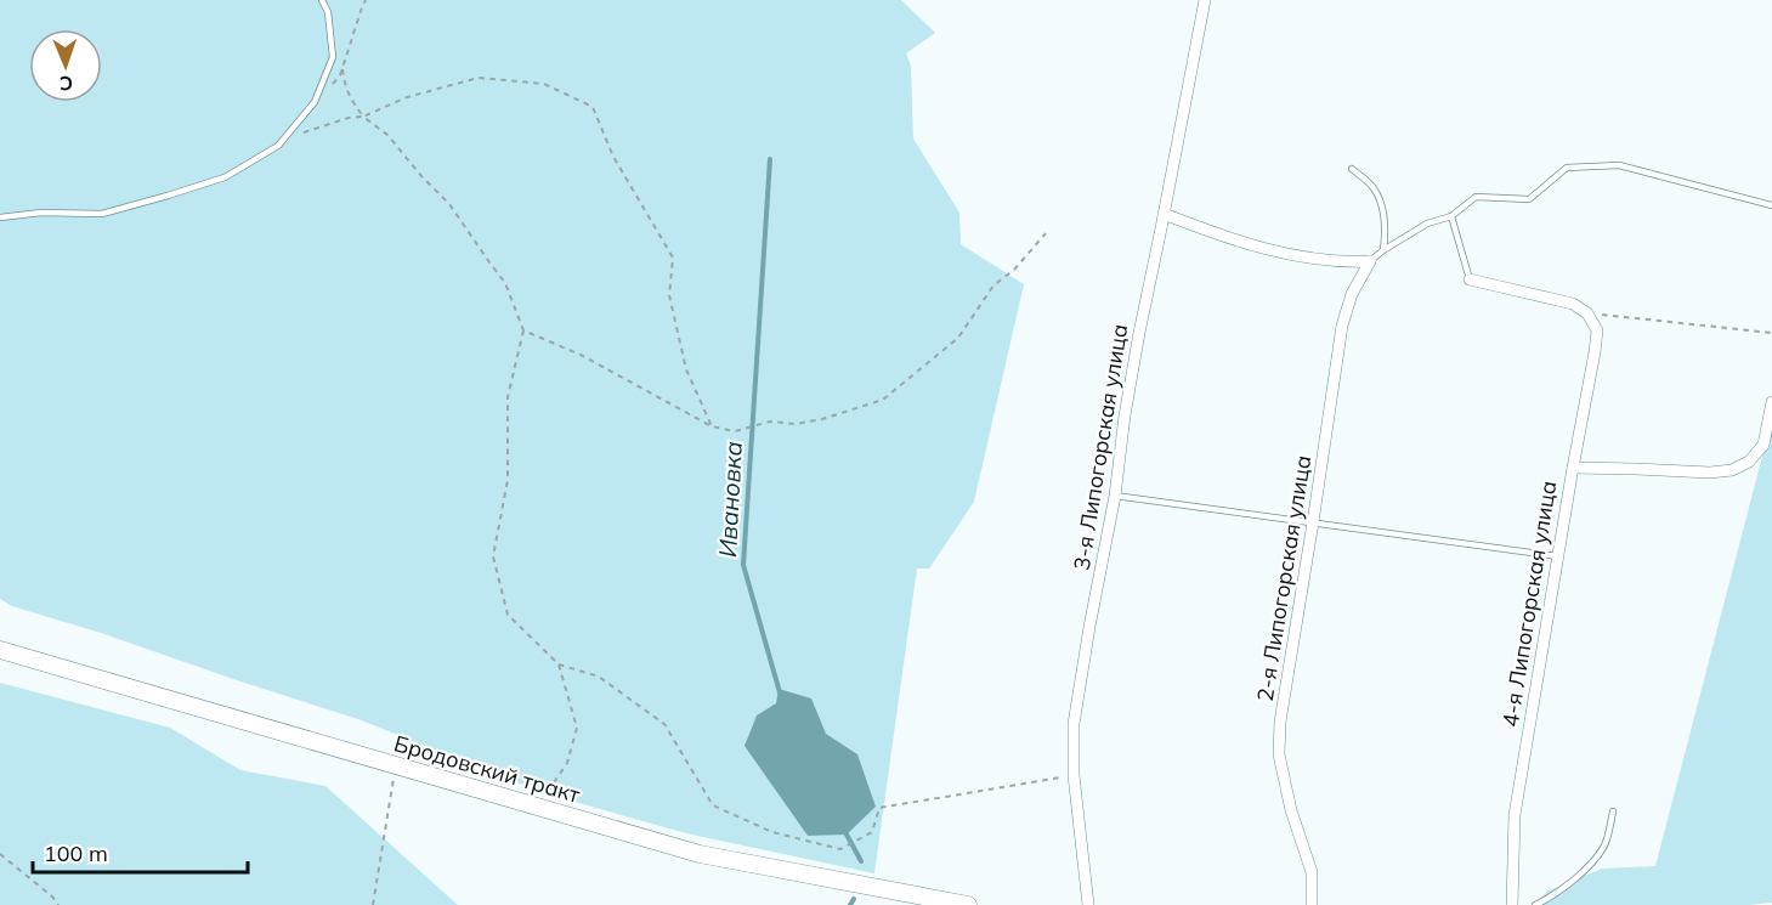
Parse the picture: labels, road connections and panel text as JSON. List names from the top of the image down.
{
  "streets": {
    "street": [
      "3-я Липогорская улица",
      "2-я Липогорская улица",
      "4-я Липогорская улица",
      "Бродовский тракт"
    ]
  },
  "water": ["Ивановка"],
  "scale_bar": "100 m",
  "north": "bottom"
}
